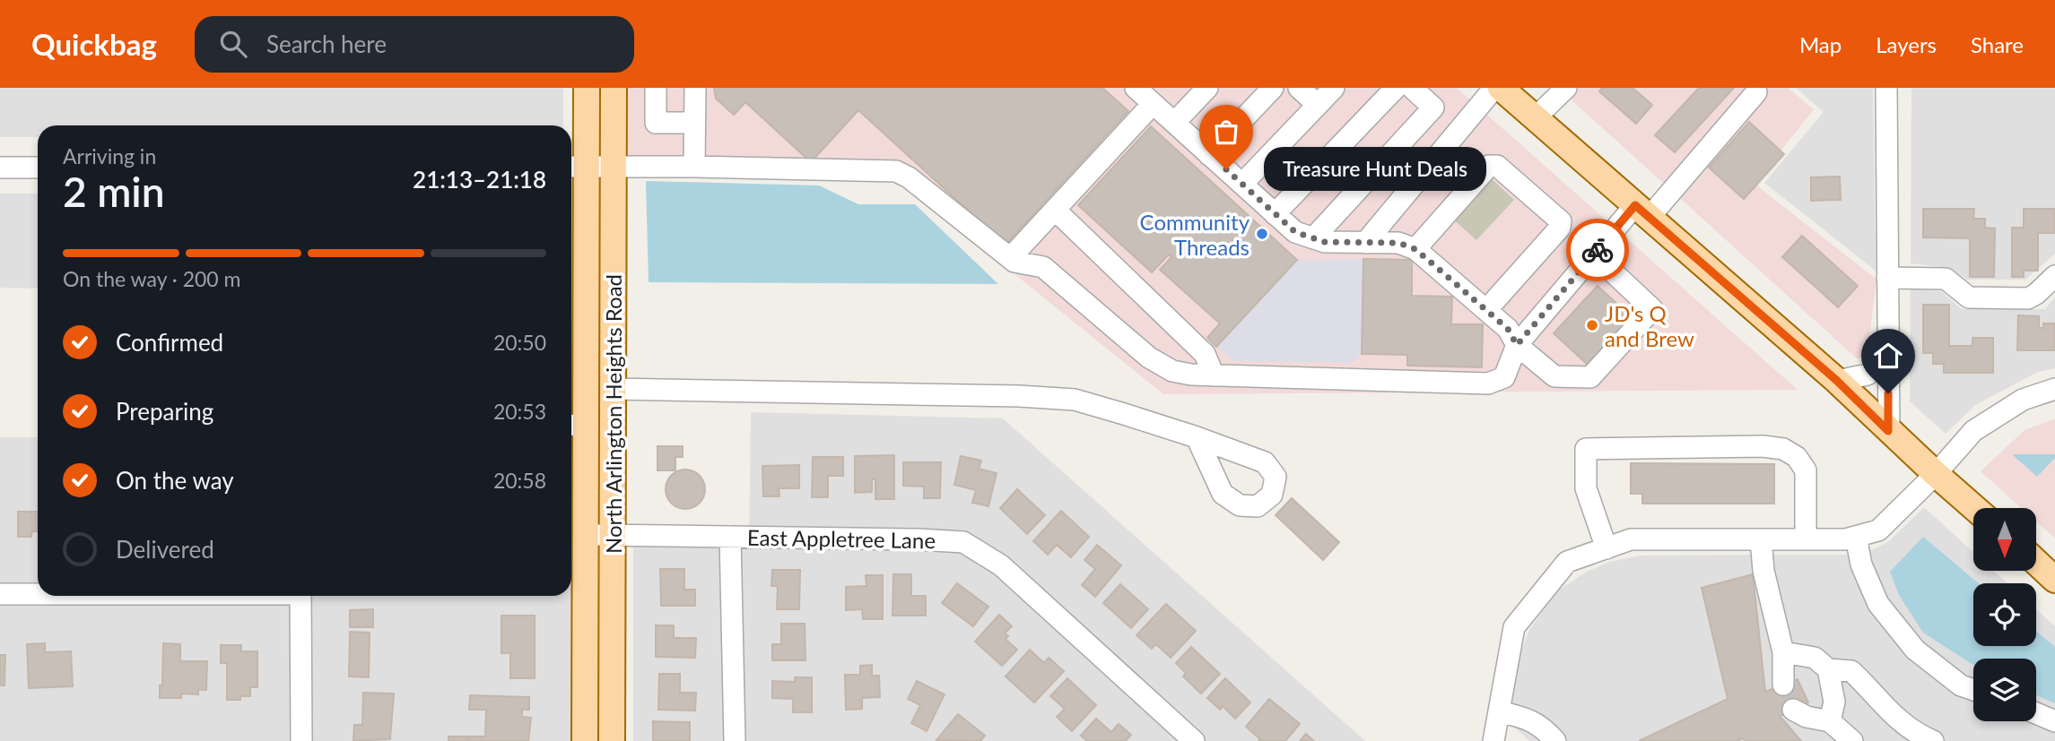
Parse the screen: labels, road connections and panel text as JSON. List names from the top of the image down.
{
  "streets": {
    "main road": ["North Arlington Heights Road"],
    "street": ["East Appletree Lane"]
  },
  "crossings": [
    ["North Arlington Heights Road", "East Appletree Lane"]
  ],
  "places": ["Treasure Hunt Deals", "Community Threads", "JD's Q and Brew"],
  "north": "bottom",
  "page": {
    "header": "Quickbag",
    "search": "Search here",
    "nav": ["Map", "Layers", "Share"],
    "heading": ["2 min", "Arriving in", "21:13–21:18"],
    "bubble": "Treasure Hunt Deals",
    "bar": "On the way · 200 m",
    "list": [
      ["Confirmed", "20:50"],
      ["Preparing", "20:53"],
      ["On the way", "20:58"],
      "Delivered"
    ]
  }
}
